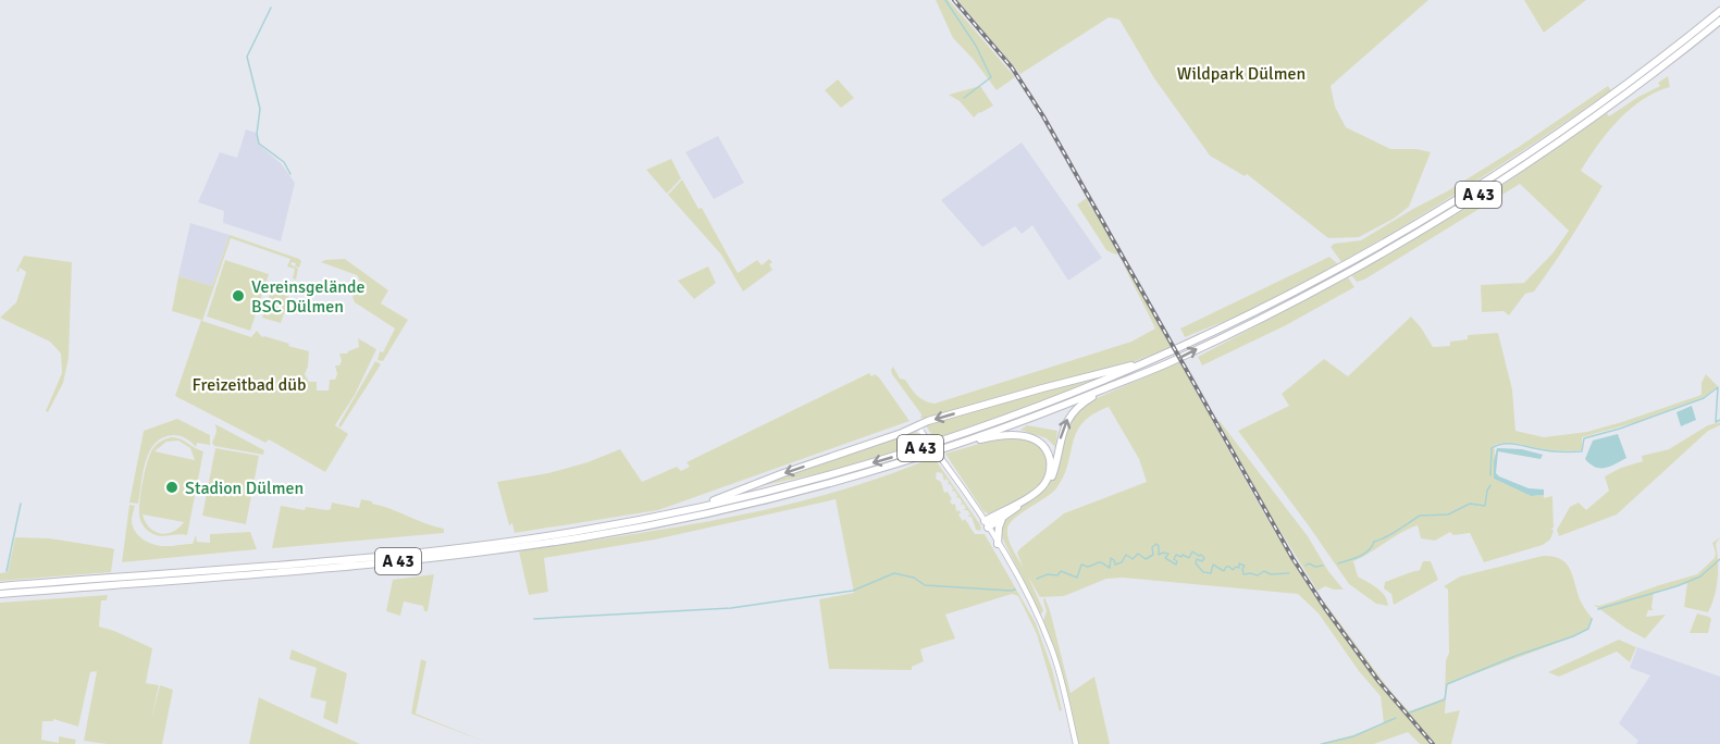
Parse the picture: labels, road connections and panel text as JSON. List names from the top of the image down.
{
  "streets": {
    "highway": ["A 43"]
  },
  "parks": ["Wildpark Dülmen", "Freizeitbad düb"],
  "places": ["Vereinsgelände BSC Dülmen", "Stadion Dülmen"]
}
